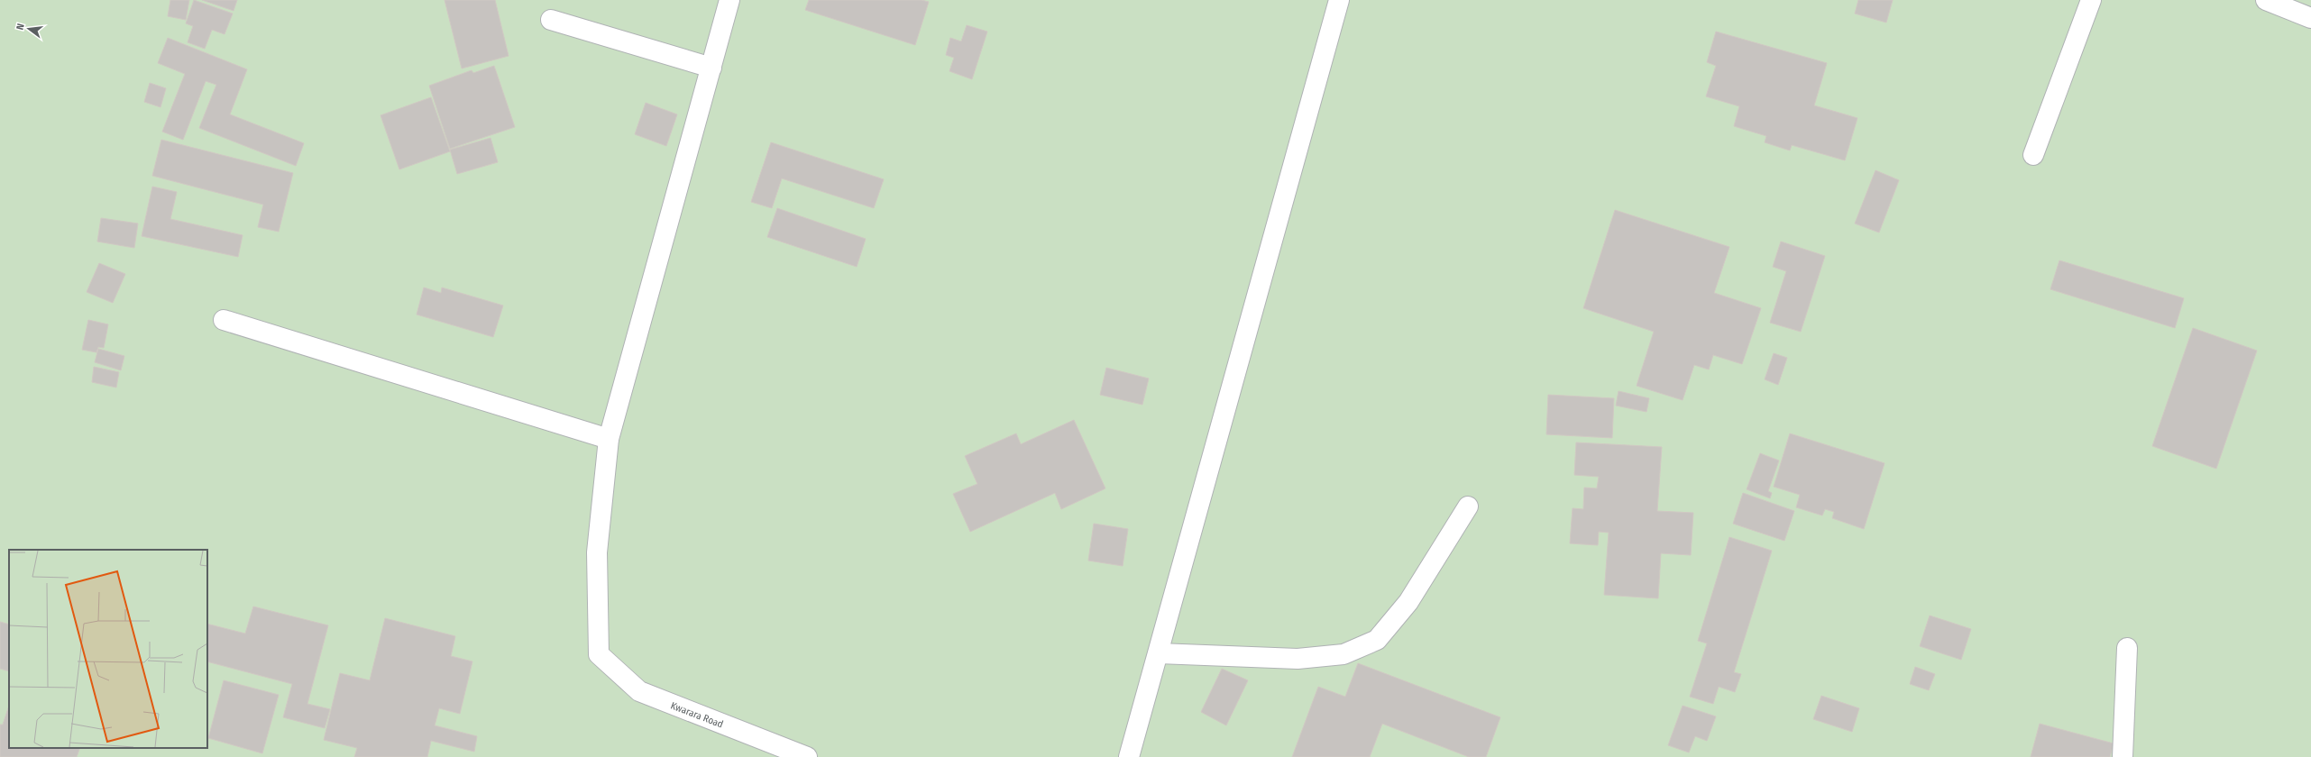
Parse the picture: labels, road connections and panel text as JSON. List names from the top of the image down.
{
  "streets": {
    "street": ["Kwarara Road"]
  },
  "north": "left"
}
